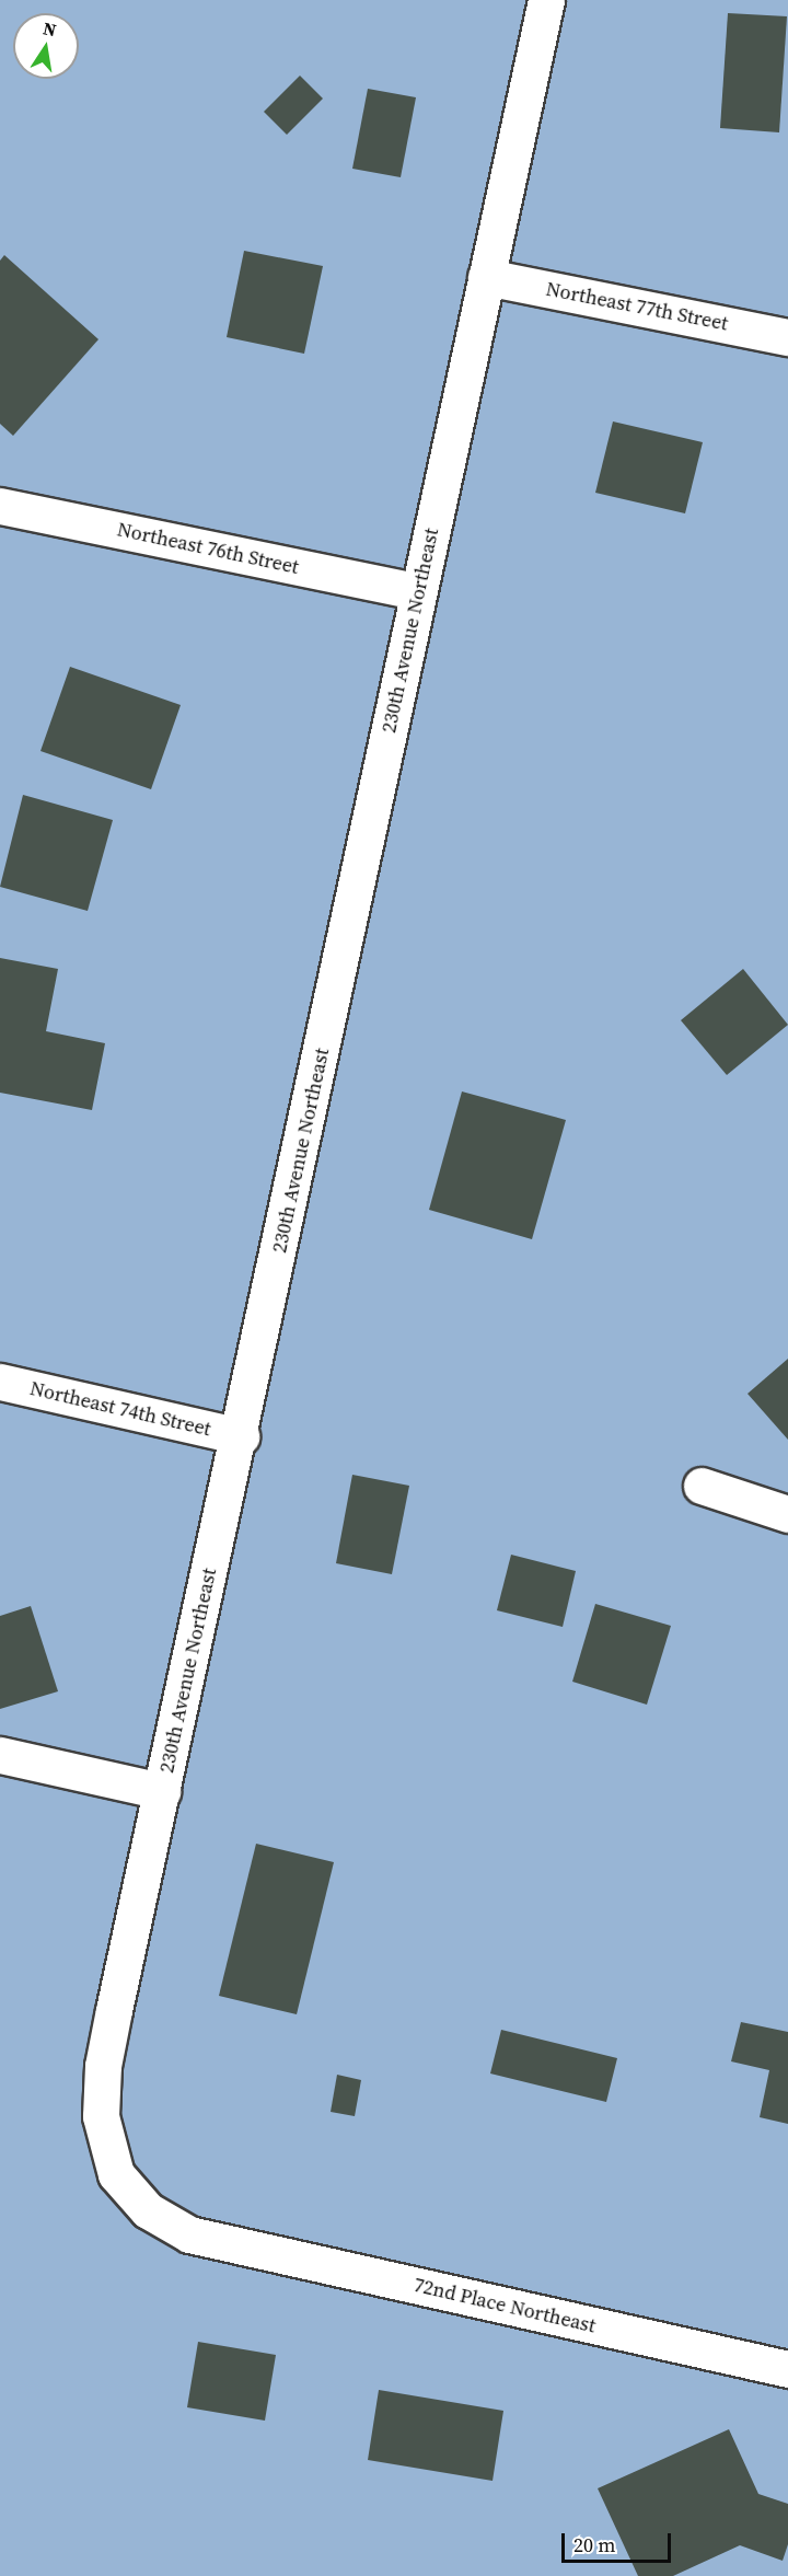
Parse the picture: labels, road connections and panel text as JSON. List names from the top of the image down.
{
  "streets": {
    "street": [
      "Northeast 77th Street",
      "Northeast 76th Street",
      "230th Avenue Northeast",
      "Northeast 74th Street",
      "72nd Place Northeast"
    ]
  },
  "crossings": [
    ["Northeast 77th Street", "230th Avenue Northeast"],
    ["Northeast 76th Street", "230th Avenue Northeast"],
    ["230th Avenue Northeast", "Northeast 74th Street"],
    ["230th Avenue Northeast", "72nd Place Northeast"]
  ],
  "scale_bar": "20 m",
  "north": "top"
}
